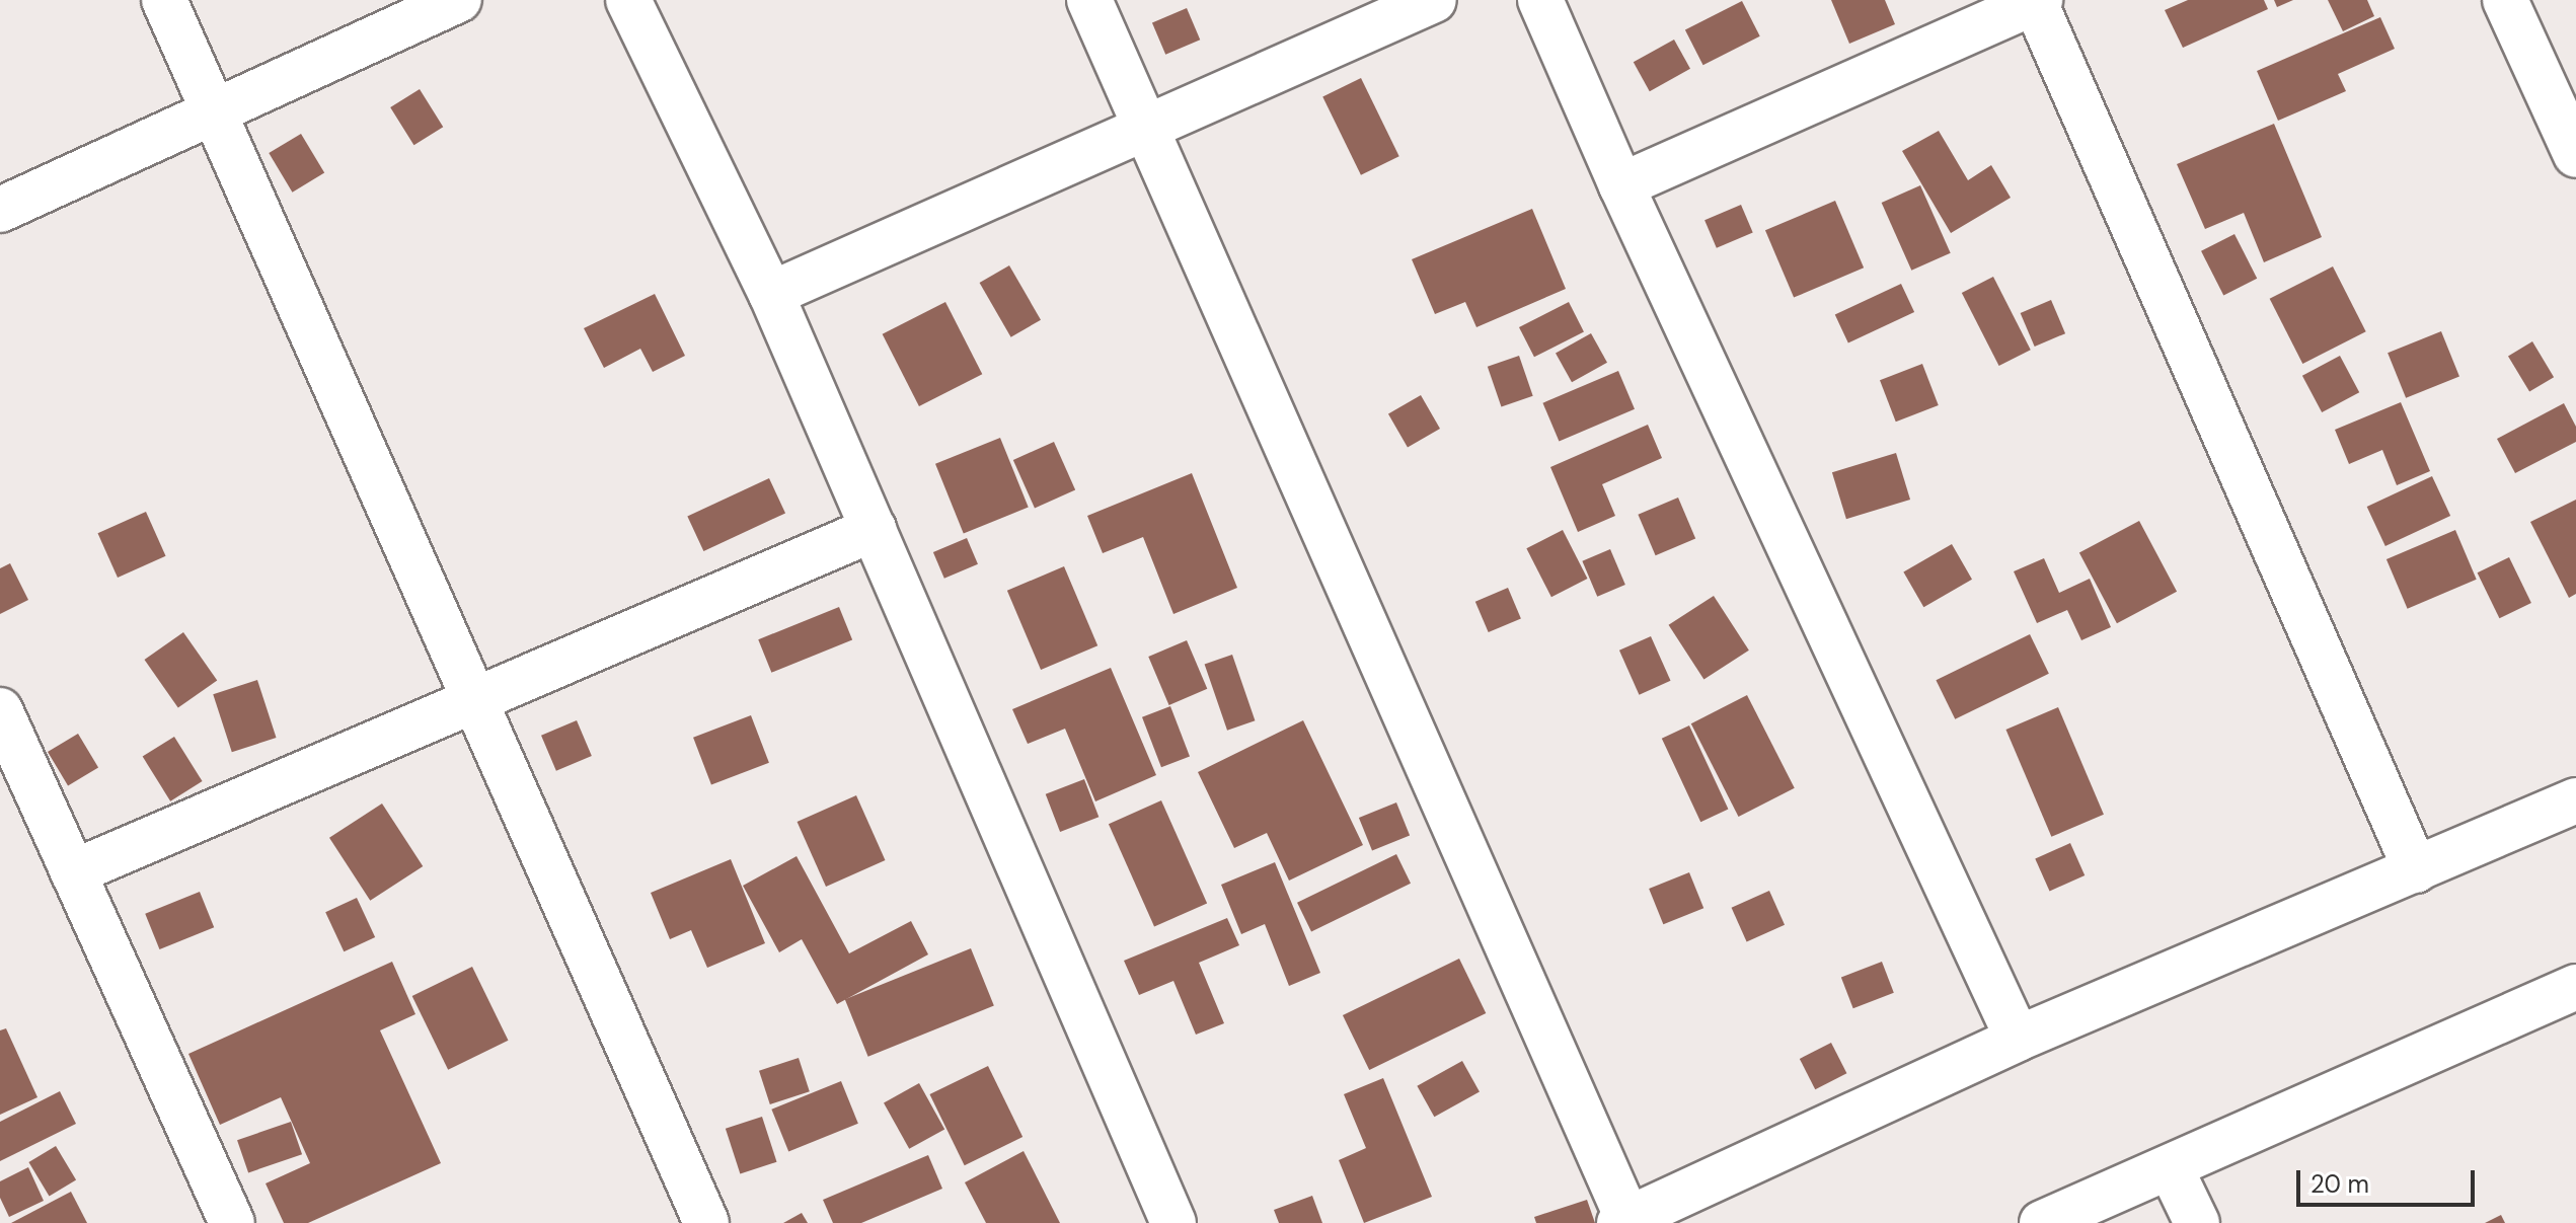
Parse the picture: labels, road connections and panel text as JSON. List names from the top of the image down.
{
  "scale_bar": "20 m"
}
